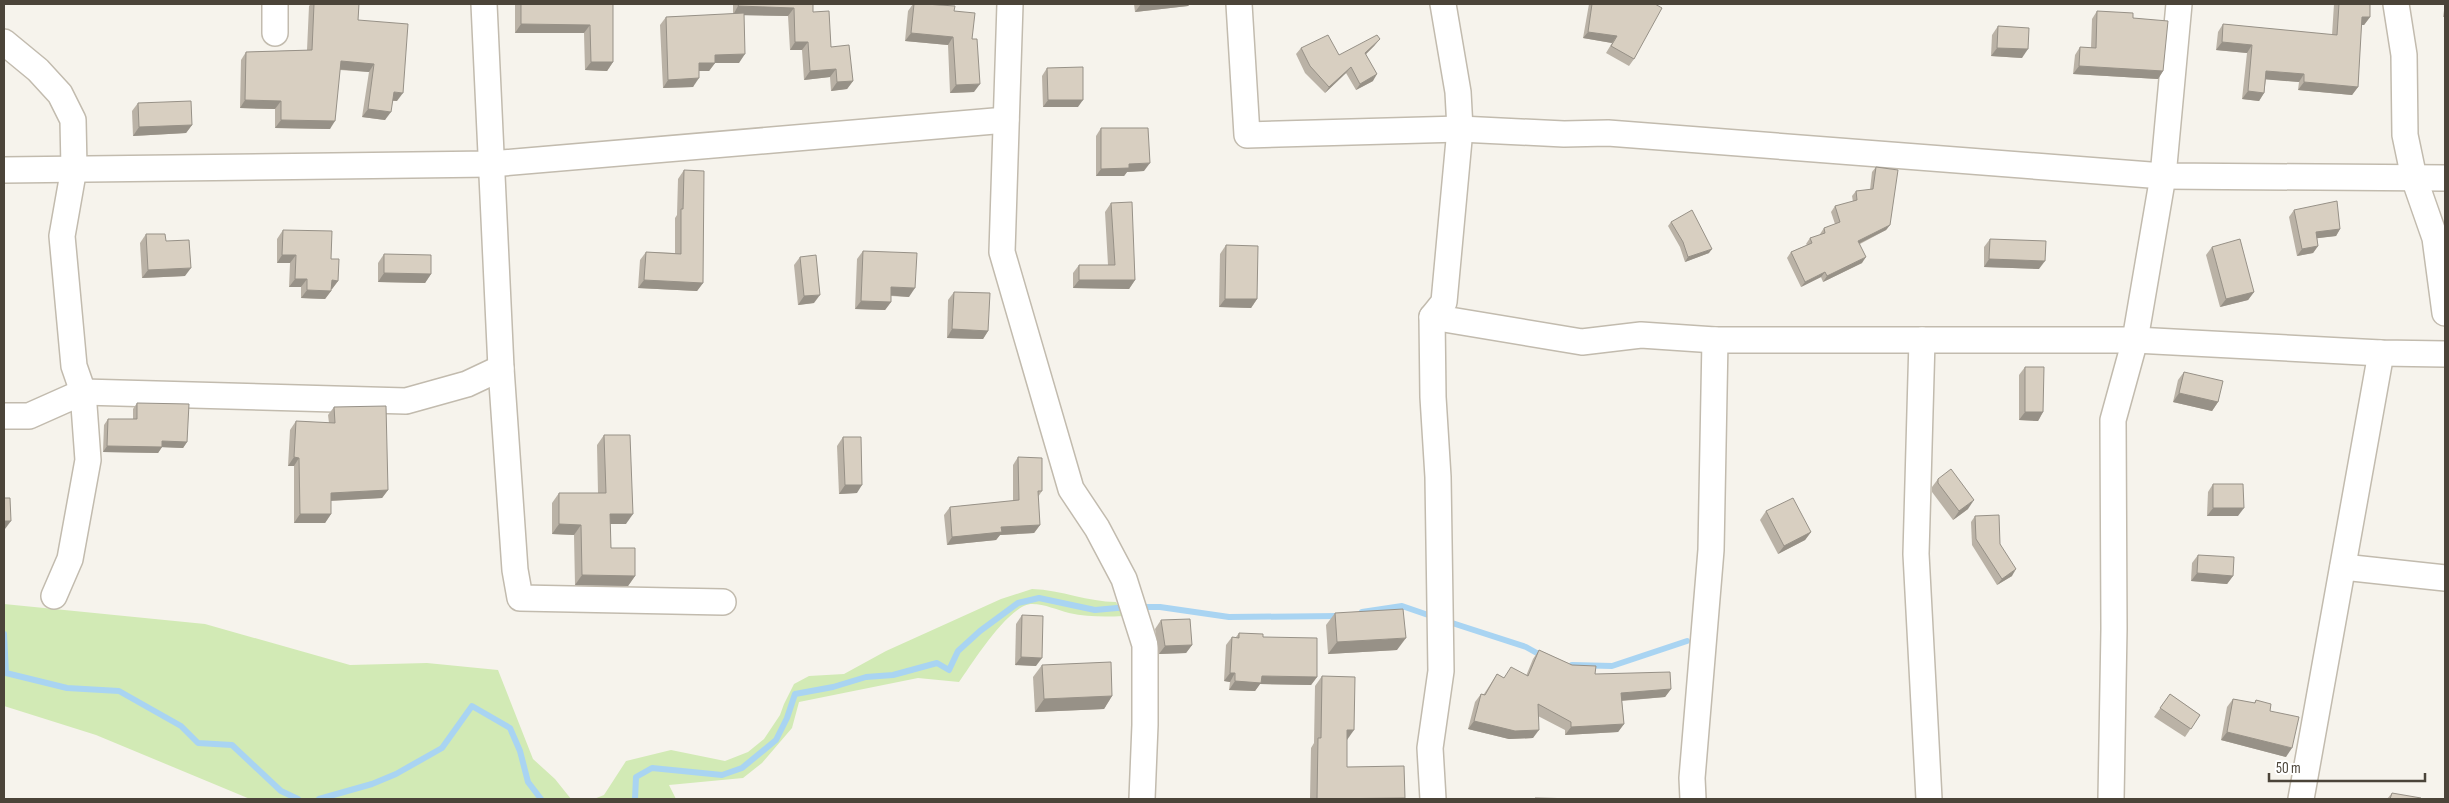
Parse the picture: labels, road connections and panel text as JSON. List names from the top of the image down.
{
  "scale_bar": "50 m"
}
